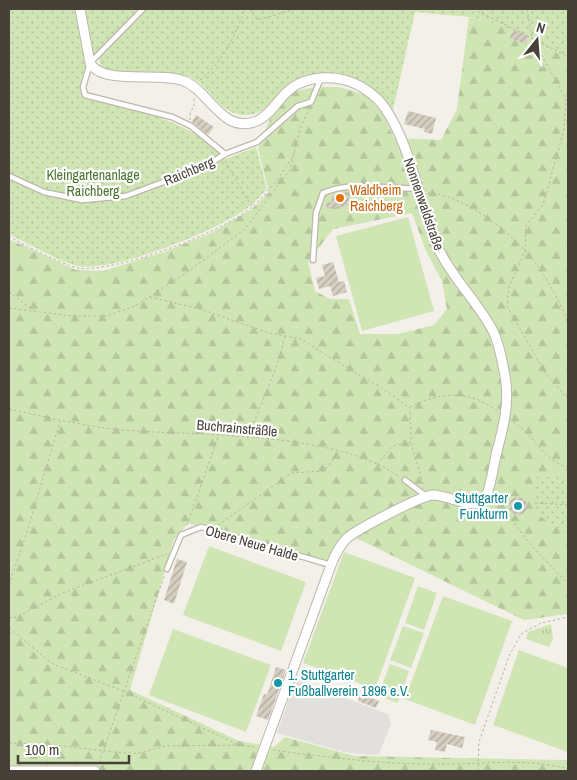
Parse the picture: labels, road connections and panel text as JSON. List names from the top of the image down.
{
  "streets": {
    "street": ["Nonnenwaldstraße"],
    "lane": ["Raichberg", "Obere Neue Halde"],
    "path": ["Buchrainsträßle"]
  },
  "parks": ["Kleingartenanlage Raichberg"],
  "places": ["Waldheim Raichberg", "Stuttgarter Funkturm", "1. Stuttgarter Fußballverein 1896 e.V."],
  "scale_bar": "100 m",
  "north": "top"
}
